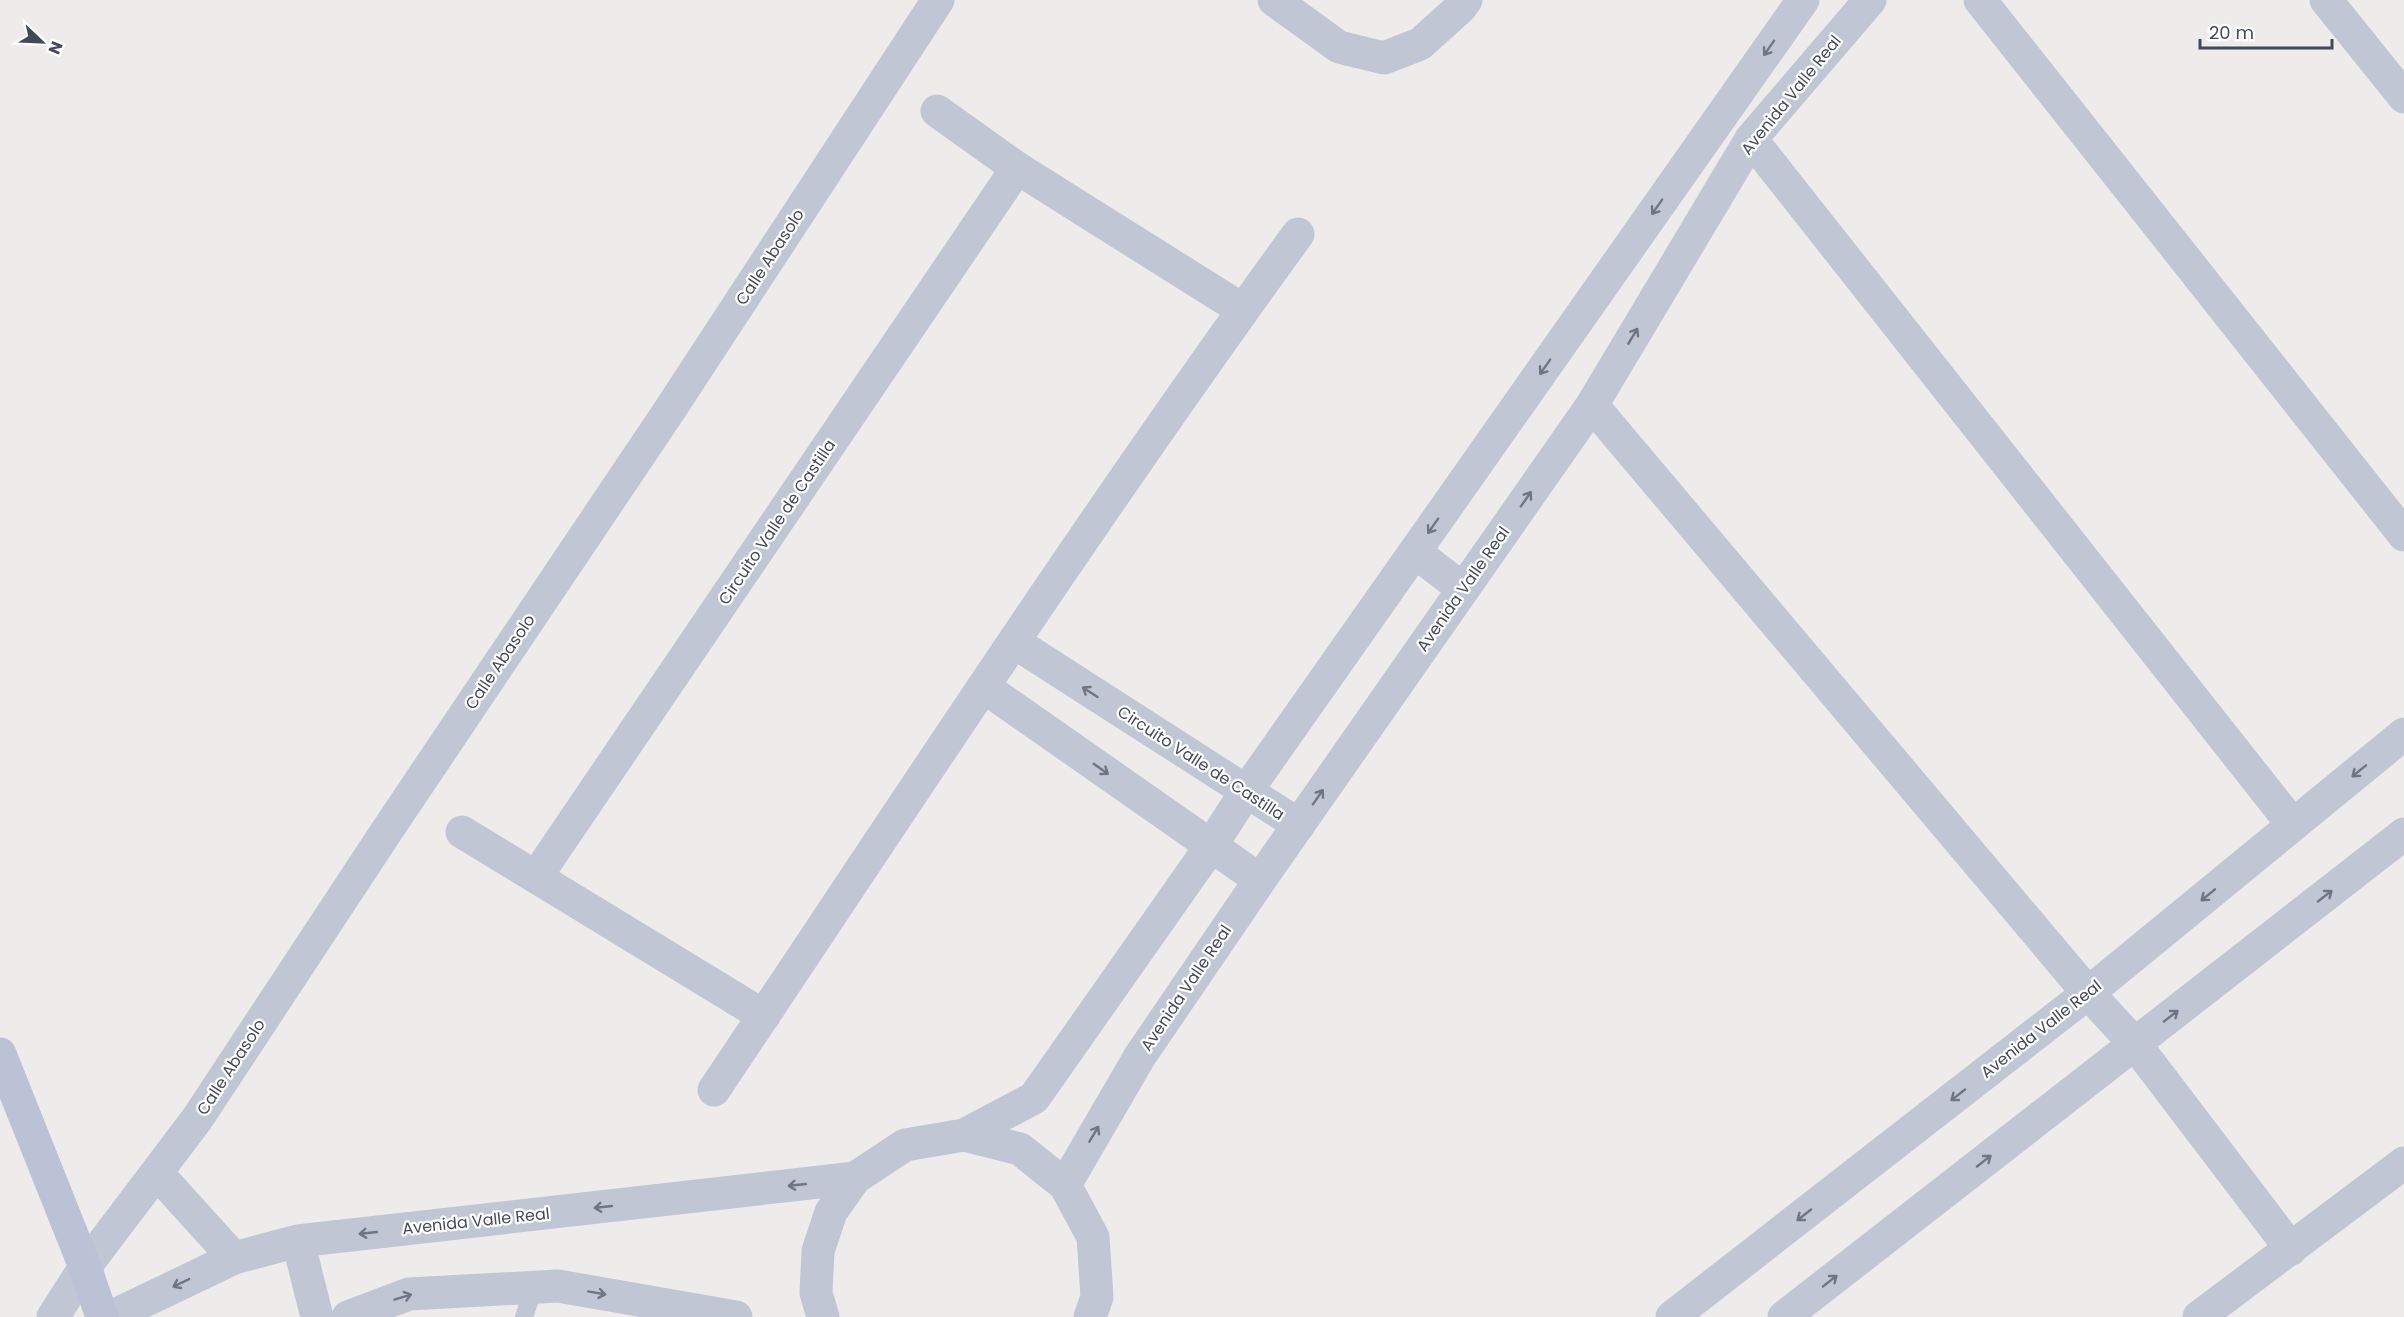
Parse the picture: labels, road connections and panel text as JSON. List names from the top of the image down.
{
  "streets": {
    "street": ["Avenida Valle Real", "Calle Abasolo", "Circuito Valle de Castilla"]
  },
  "crossings": [
    ["Avenida Valle Real", "Circuito Valle de Castilla"]
  ],
  "scale_bar": "20 m",
  "north": "bottom right"
}
